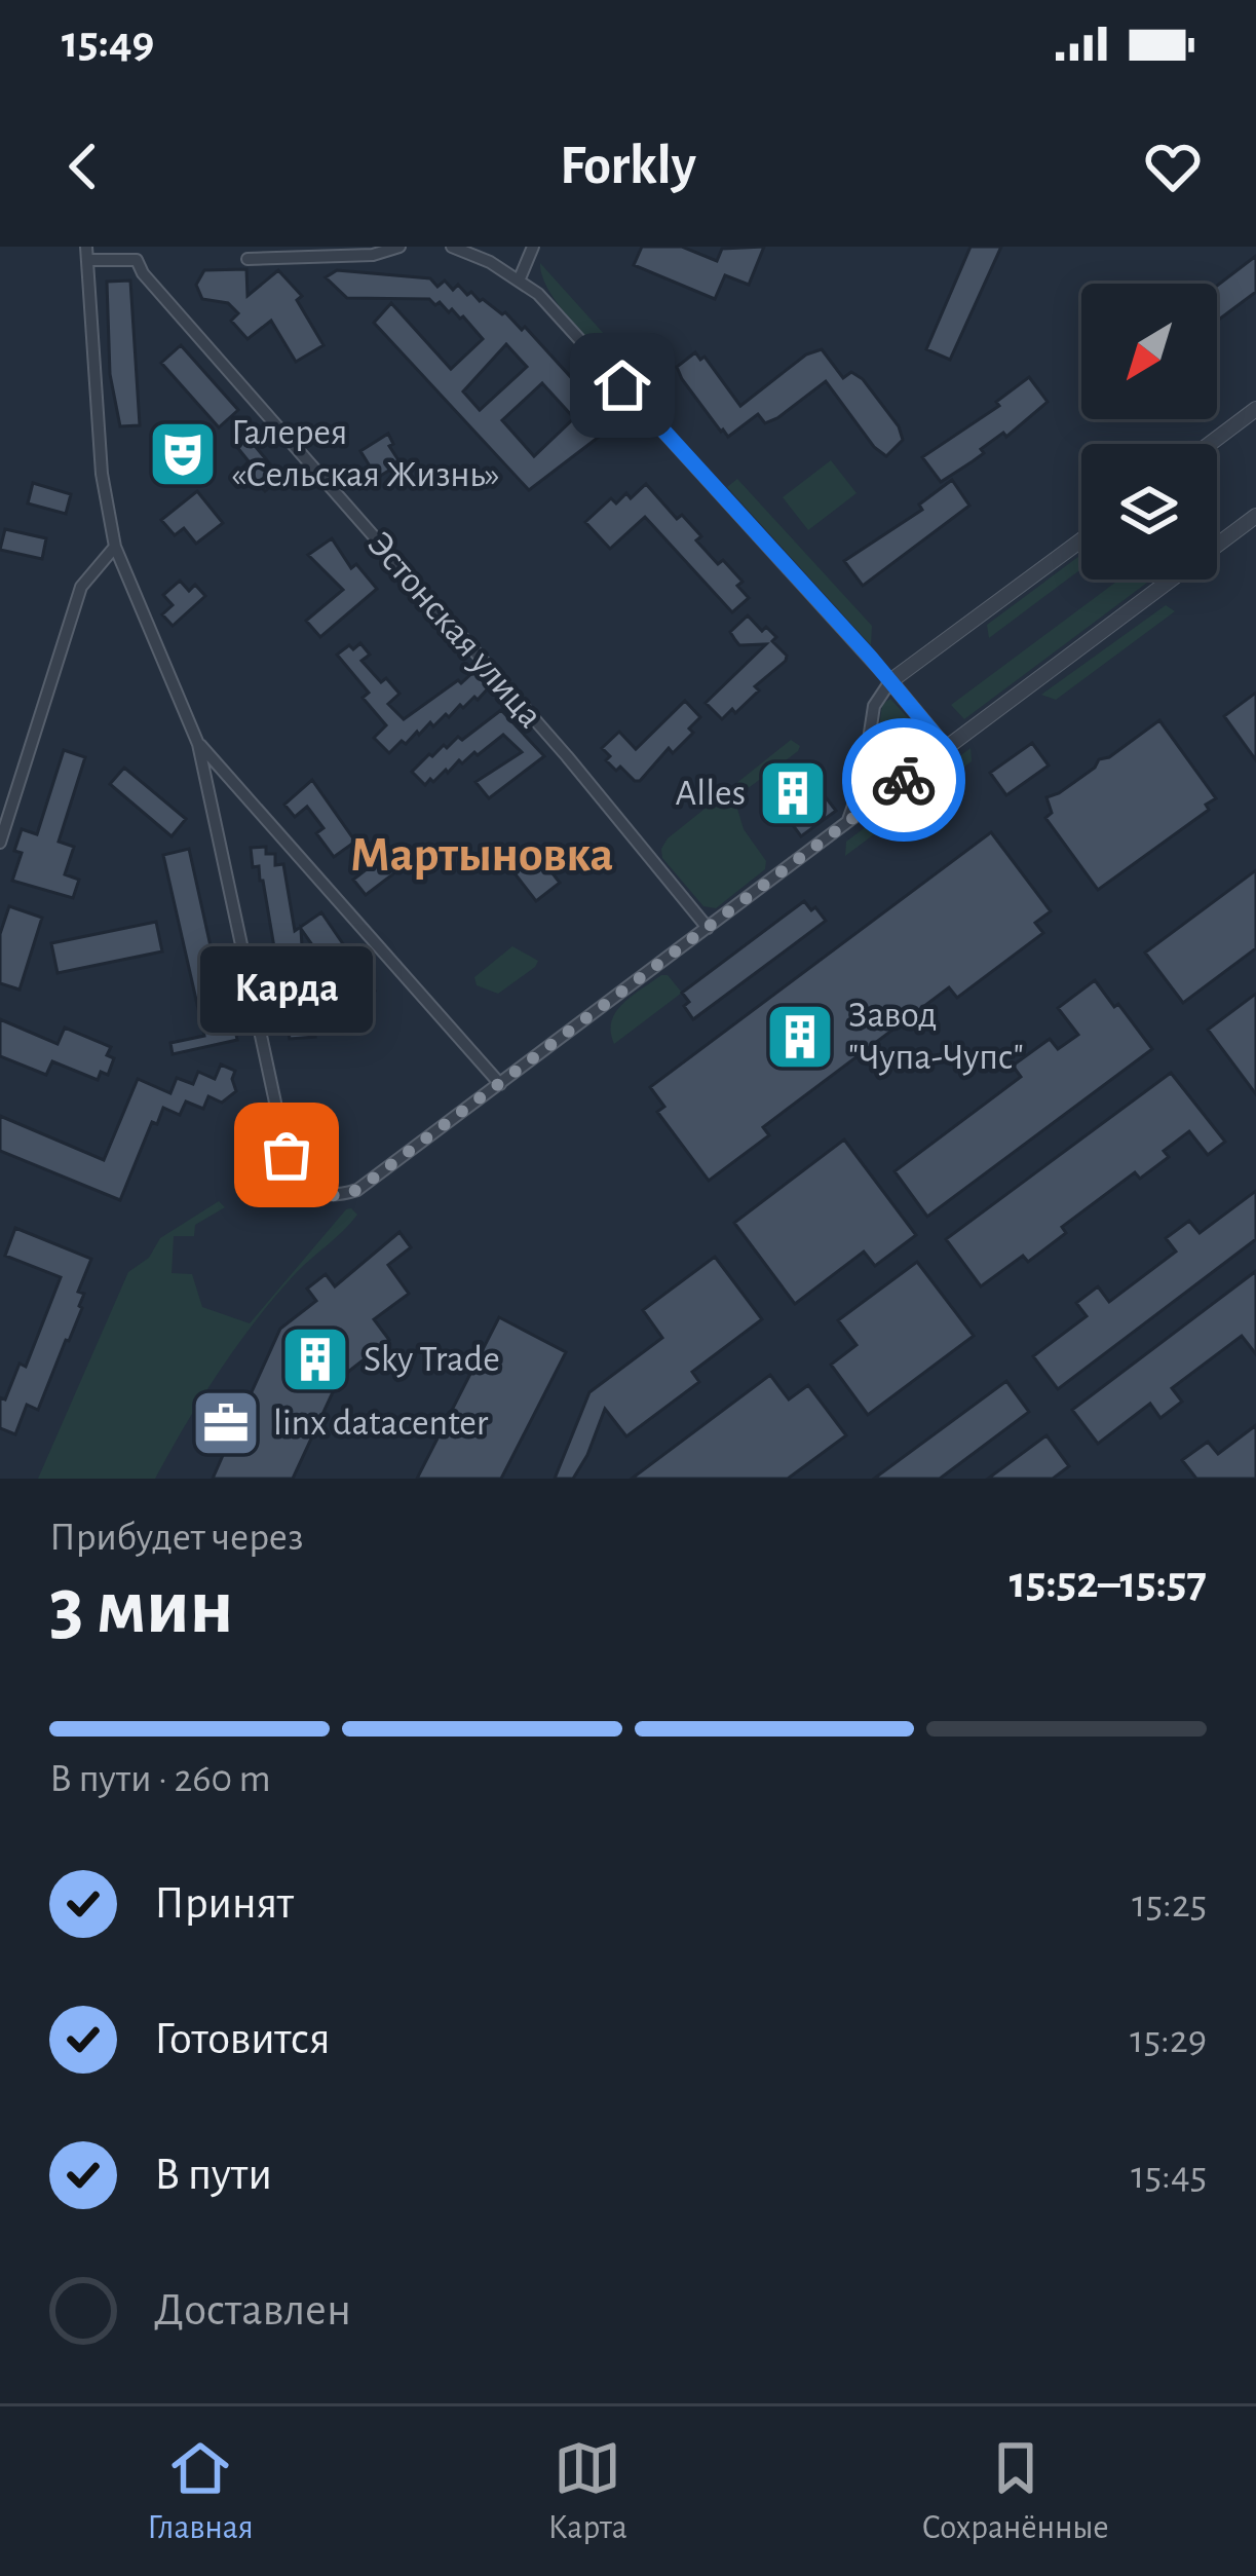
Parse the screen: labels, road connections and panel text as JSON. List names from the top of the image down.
{
  "streets": {
    "street": ["Эстонская улица"]
  },
  "districts": ["Мартыновка"],
  "places": {
    "theatre": ["Галерея «Сельская Жизнь»"],
    "building": ["Alles", "Завод \"Чупа-Чупс\"", "Sky Trade"],
    "other": ["Карда"],
    "office": ["linx datacenter"]
  },
  "north": "bottom left",
  "page": {
    "status": "15:49",
    "header": "Forkly",
    "bubble": "Карда",
    "heading": ["3 мин", "Прибудет через", "15:52–15:57"],
    "bar": "В пути · 260 m",
    "list": [
      ["Принят", "15:25"],
      ["Готовится", "15:29"],
      ["В пути", "15:45"],
      "Доставлен"
    ],
    "tabs": ["Главная", "Карта", "Сохранённые"]
  }
}
